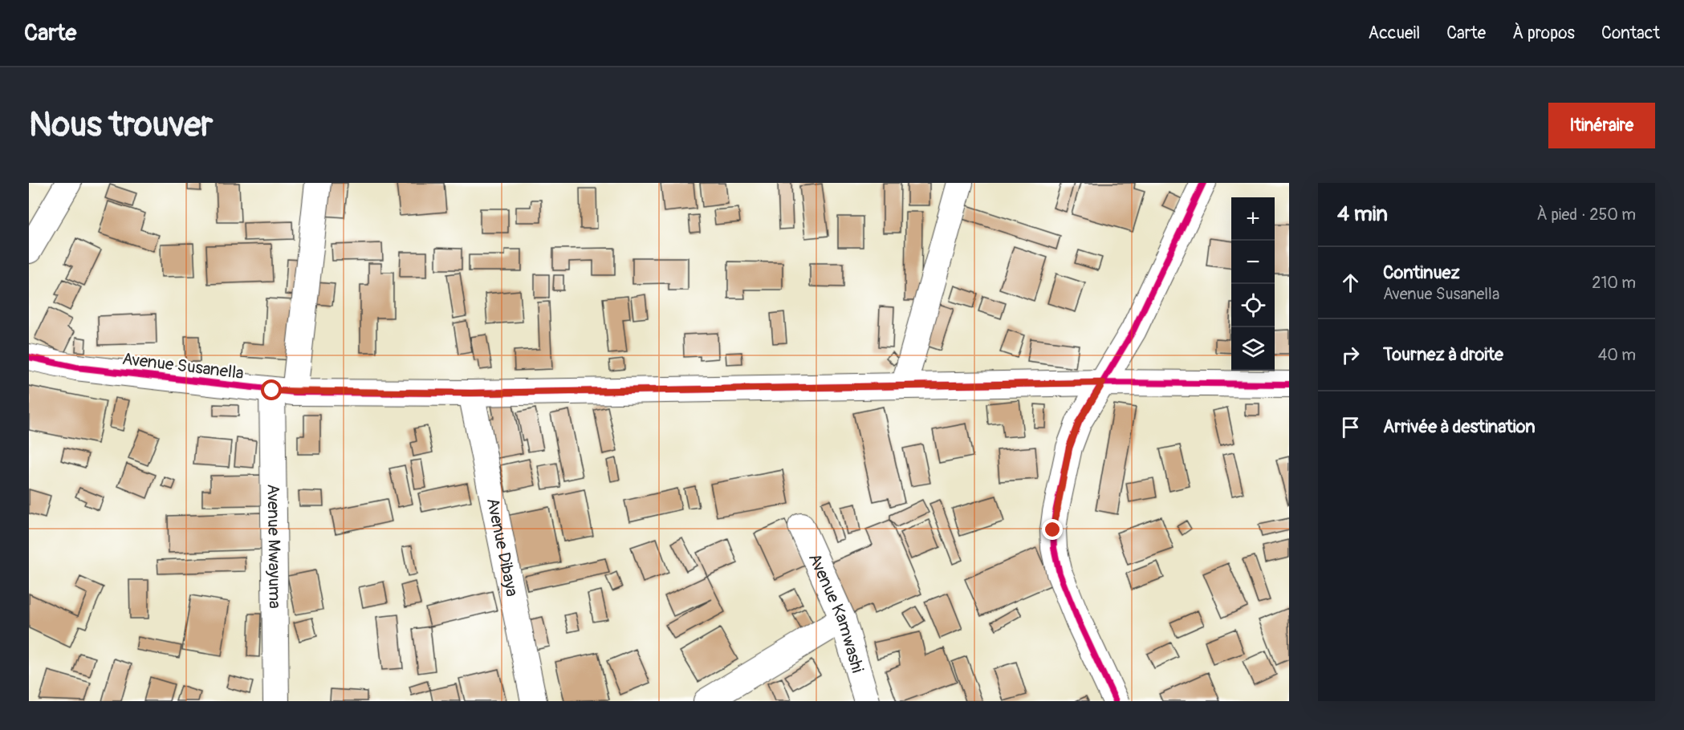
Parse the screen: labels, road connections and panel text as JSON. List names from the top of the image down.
{
  "streets": {
    "street": [
      "Avenue Susanella",
      "Avenue Mwayuma",
      "Avenue Dibaya",
      "Avenue Kamwashi"
    ]
  },
  "crossings": [
    ["Avenue Susanella", "Avenue Mwayuma"],
    ["Avenue Susanella", "Avenue Dibaya"]
  ],
  "page": {
    "header": "Carte",
    "nav": [
      "Accueil",
      "Carte",
      "À propos",
      "Contact"
    ],
    "buttons": "Itinéraire",
    "title": "Nous trouver",
    "heading": ["4 min", "À pied · 250 m"],
    "map_buttons": ["+", "−"],
    "list": [
      ["Continuez", "Avenue Susanella", "210 m"],
      ["Tournez à droite", "40 m"],
      "Arrivée à destination"
    ]
  }
}
